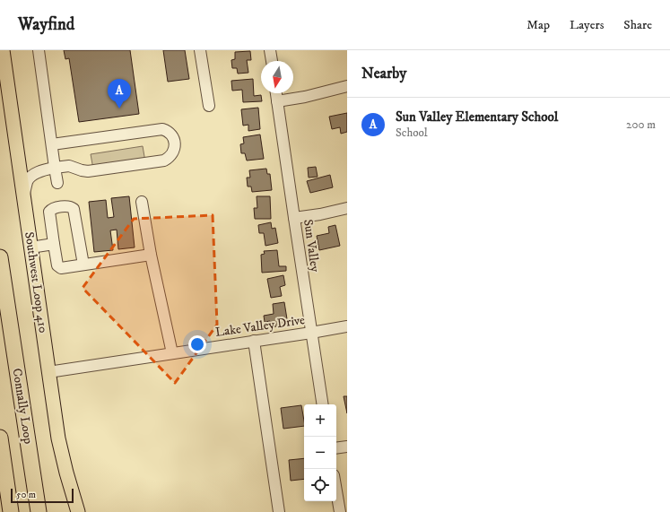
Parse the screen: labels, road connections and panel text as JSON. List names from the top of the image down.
{
  "streets": {
    "highway": ["Connally Loop"],
    "main road": ["Southwest Loop 410"],
    "street": ["Sun Valley", "Lake Valley Drive"]
  },
  "crossings": [
    ["Sun Valley", "Lake Valley Drive"],
    ["Southwest Loop 410", "Lake Valley Drive"]
  ],
  "scale_bar": "50 m",
  "north": "bottom",
  "page": {
    "header": "Wayfind",
    "nav": ["Map", "Layers", "Share"],
    "heading": "Nearby",
    "pins": "A",
    "list": [
      {
        "mark": "A",
        "name": "Sun Valley Elementary School",
        "note": "School",
        "value": "200 m"
      }
    ],
    "map_buttons": ["+", "−"],
    "scale": "50 m"
  }
}
